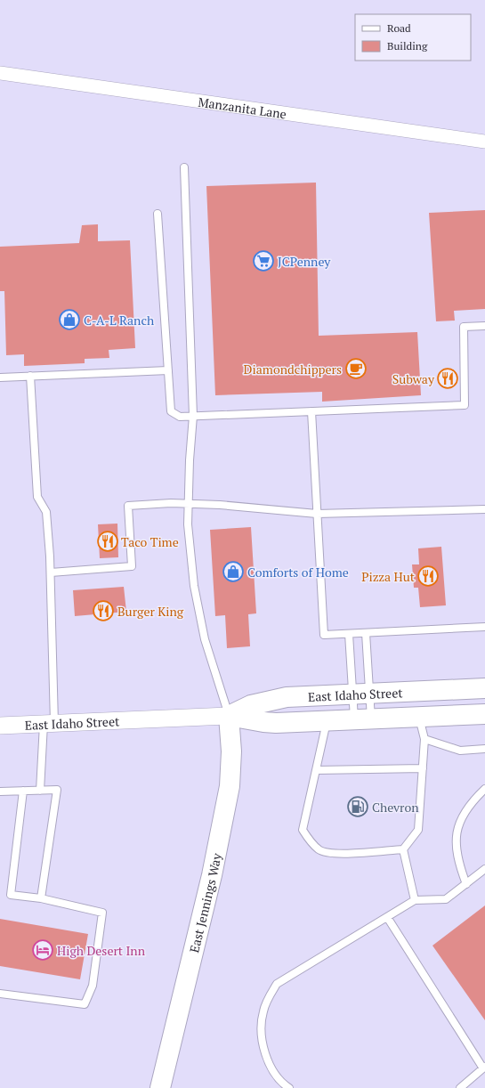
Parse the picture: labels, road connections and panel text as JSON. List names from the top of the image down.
{
  "streets": {
    "main road": ["East Idaho Street", "East Jennings Way"],
    "street": ["Manzanita Lane"]
  },
  "crossings": [
    ["East Idaho Street", "East Jennings Way"]
  ],
  "places": {
    "supermarket": ["JCPenney"],
    "shop": ["C-A-L Ranch", "Comforts of Home"],
    "cafe": ["Diamondchippers"],
    "restaurant": [
      "Subway",
      "Taco Time",
      "Pizza Hut",
      "Burger King"
    ],
    "fuel station": ["Chevron"],
    "hotel": ["High Desert Inn"]
  },
  "legend": ["Road", "Building"]
}
